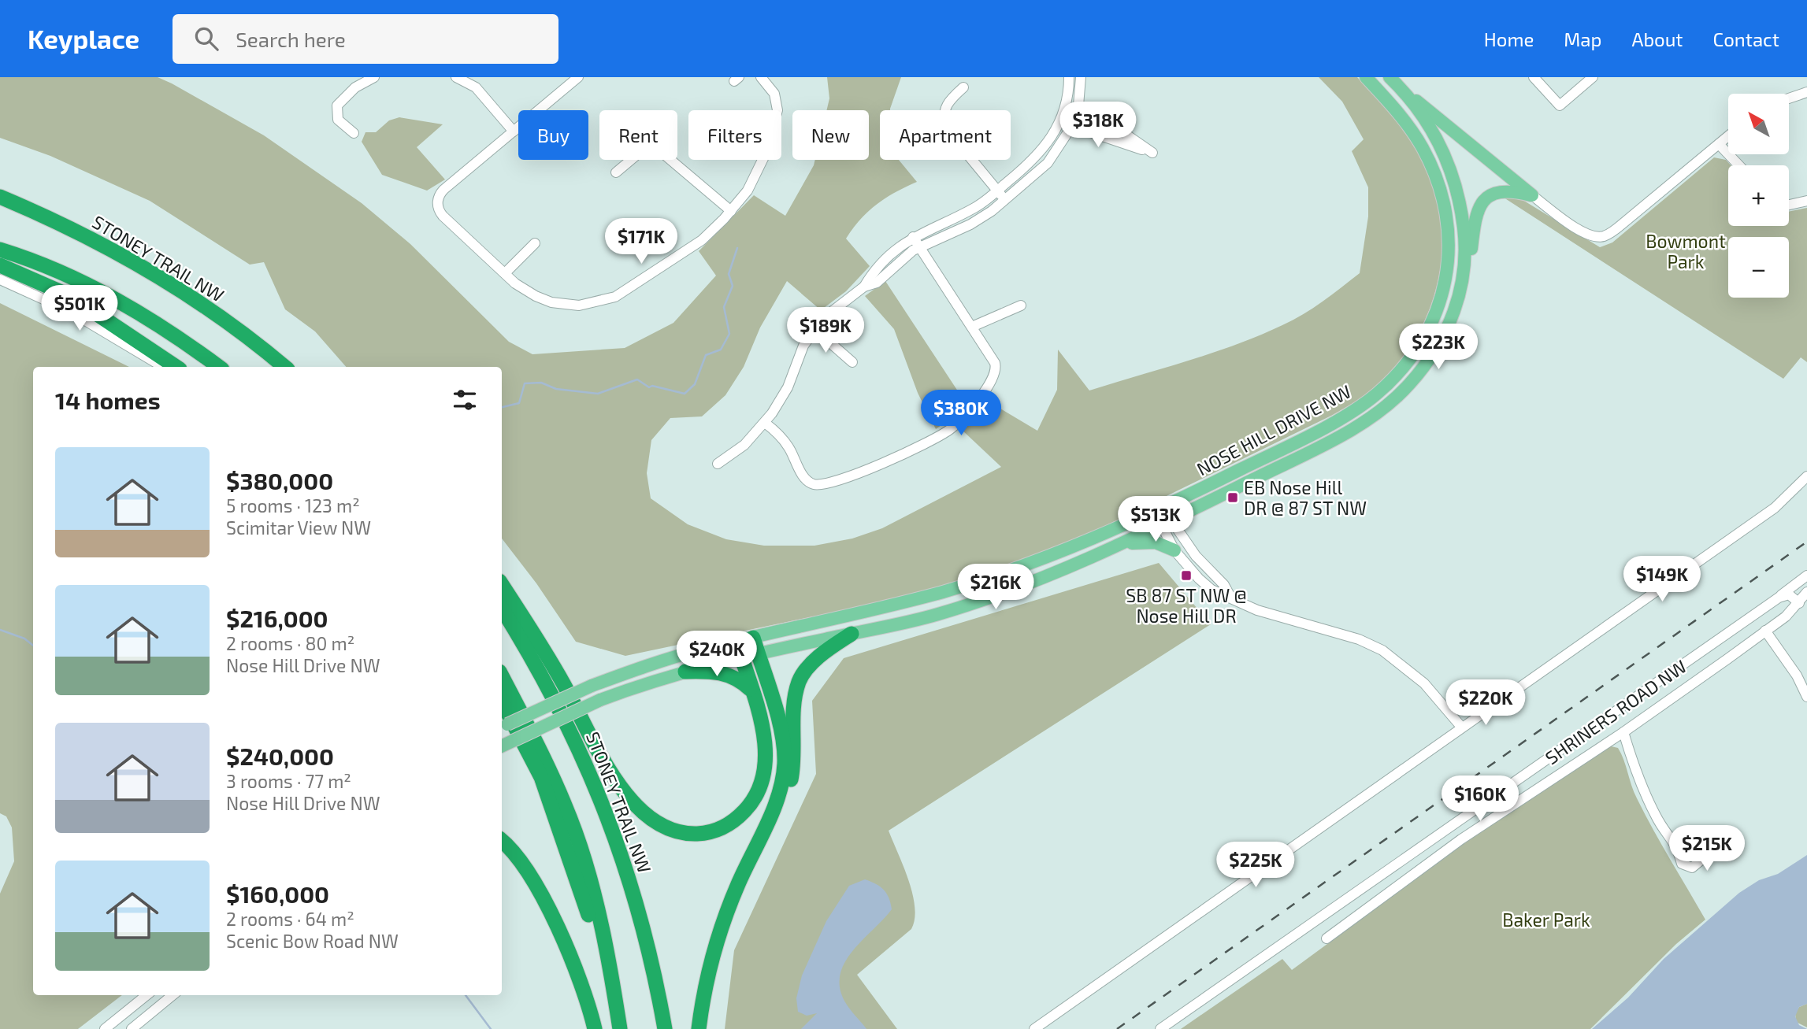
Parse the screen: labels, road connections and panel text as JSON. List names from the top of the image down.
{
  "streets": {
    "highway": ["STONEY TRAIL NW"],
    "main road": ["NOSE HILL DRIVE NW"],
    "street": ["SHRINERS ROAD NW"]
  },
  "parks": ["Bowmont Park", "Baker Park"],
  "places": {
    "transit": ["EB Nose Hill DR @ 87 ST NW", "SB 87 ST NW @ Nose Hill DR"]
  },
  "north": "top left",
  "page": {
    "header": "Keyplace",
    "search": "Search here",
    "nav": [
      "Home",
      "Map",
      "About",
      "Contact"
    ],
    "map_buttons": ["+", "−"],
    "price": [
      "$318K",
      "$171K",
      "$501K",
      "$189K",
      "$223K",
      "$380K",
      "$513K",
      "$149K",
      "$216K",
      "$240K",
      "$220K",
      "$160K",
      "$215K",
      "$225K"
    ],
    "chip": [
      "Buy",
      "Rent",
      "Filters",
      "New",
      "Apartment"
    ],
    "heading": "14 homes",
    "list": [
      {
        "name": "$380,000",
        "note": "5 rooms · 123 m² · Scimitar View NW"
      },
      {
        "name": "$216,000",
        "note": "2 rooms · 80 m² · Nose Hill Drive NW"
      },
      {
        "name": "$240,000",
        "note": "3 rooms · 77 m² · Nose Hill Drive NW"
      },
      {
        "name": "$160,000",
        "note": "2 rooms · 64 m² · Scenic Bow Road NW"
      }
    ]
  }
}
